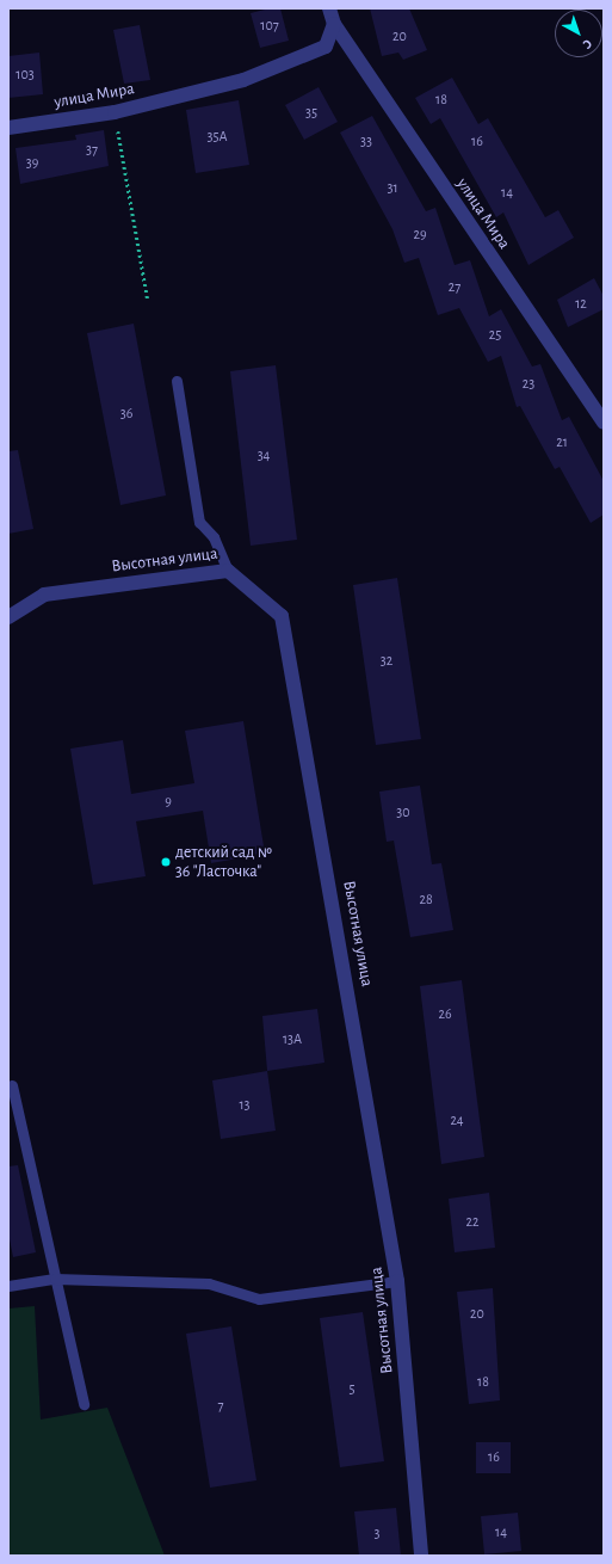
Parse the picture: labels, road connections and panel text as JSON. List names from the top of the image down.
{
  "streets": {
    "street": ["улица Мира", "Высотная улица"]
  },
  "places": ["детский сад № 36 \"Ласточка\""],
  "house_numbers": [
    "107",
    "20",
    "103",
    "18",
    "35",
    "35А",
    "33",
    "16",
    "37",
    "39",
    "31",
    "14",
    "29",
    "27",
    "12",
    "25",
    "23",
    "36",
    "21",
    "34",
    "32",
    "9",
    "30",
    "28",
    "26",
    "13А",
    "13",
    "24",
    "22",
    "20",
    "18",
    "5",
    "7",
    "16",
    "14",
    "3"
  ],
  "north": "bottom right"
}
